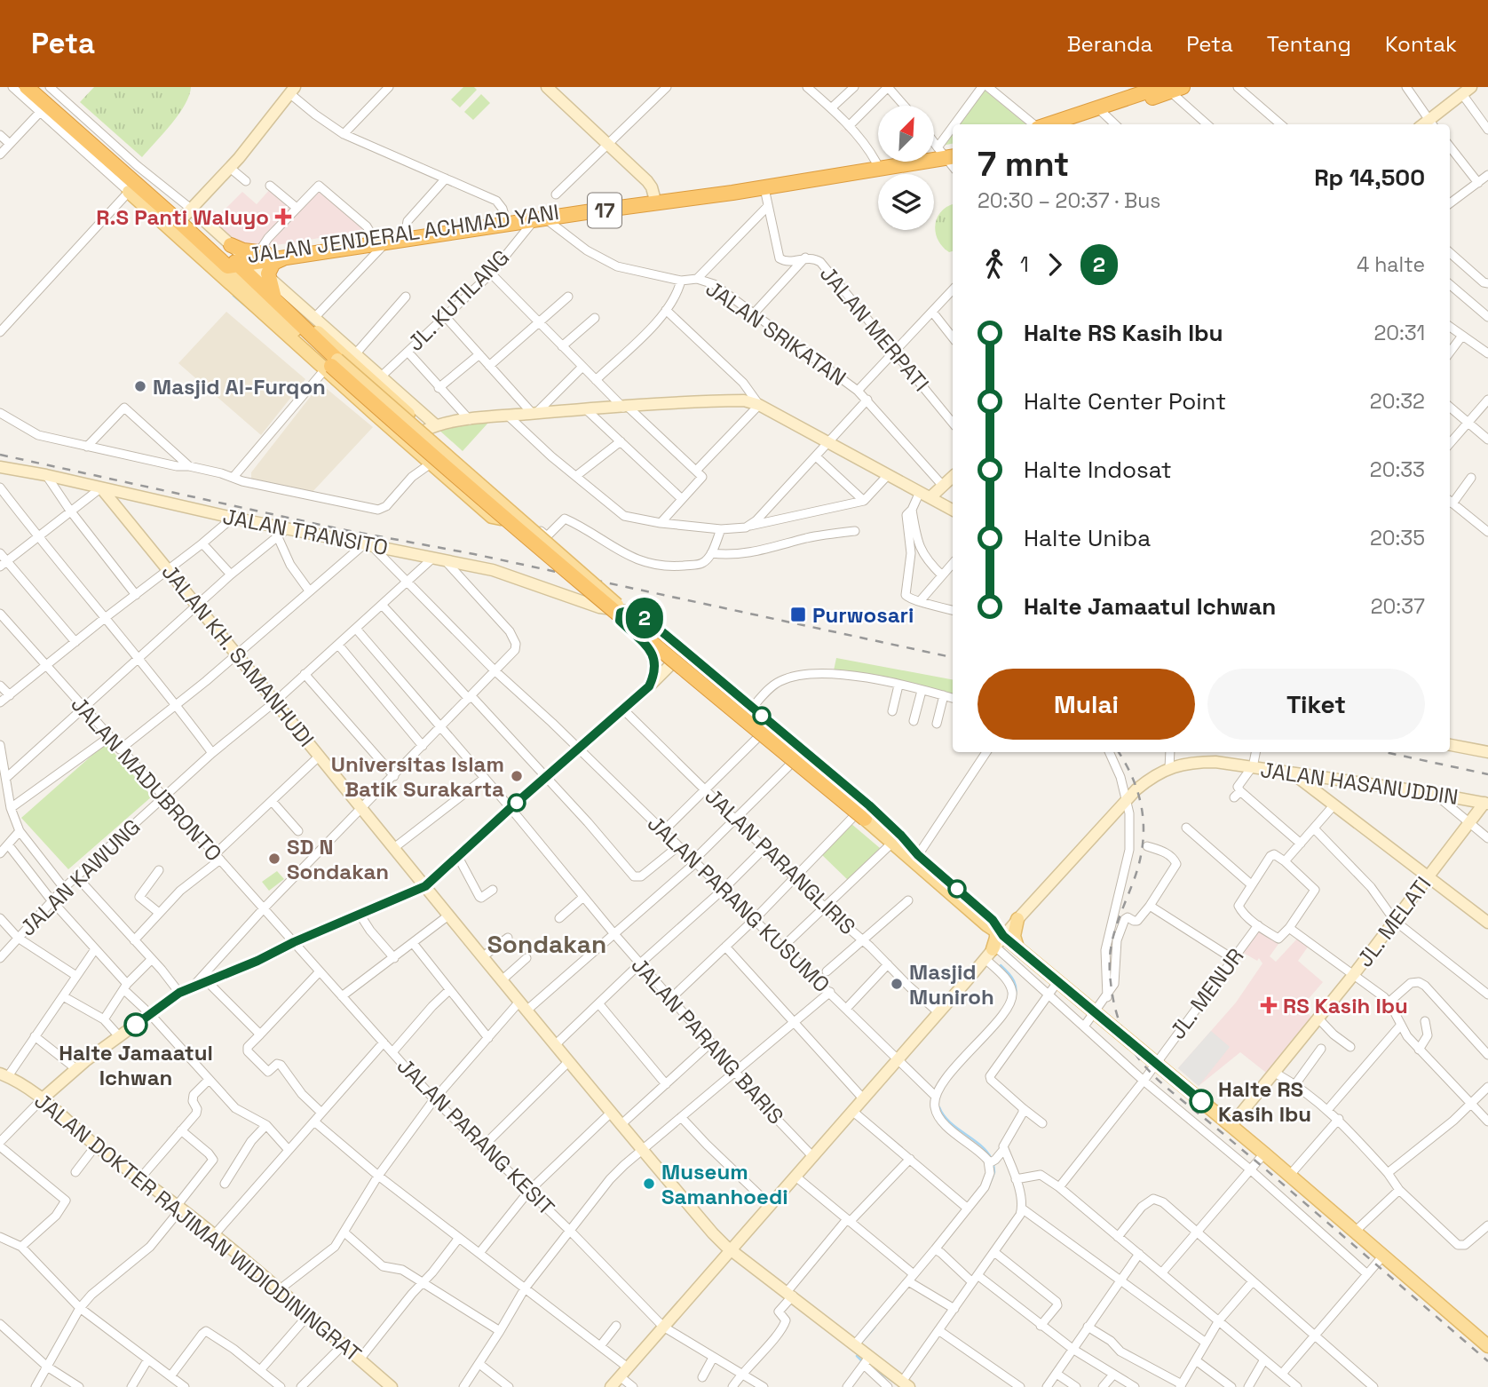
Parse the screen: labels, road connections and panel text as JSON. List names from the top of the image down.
{
  "streets": {
    "highway": ["17", "JALAN JENDERAL ACHMAD YANI"],
    "main road": [
      "JALAN TRANSITO",
      "JALAN KH. SAMANHUDI",
      "JALAN HASANUDDIN",
      "JL. MELATI",
      "JALAN DOKTER RAJIMAN WIDIODININGRAT"
    ],
    "street": [
      "JL. KUTILANG",
      "JALAN MERPATI",
      "JALAN SRIKATAN",
      "JALAN MADUBRONTO",
      "JALAN PARANGLIRIS",
      "JALAN KAWUNG",
      "JALAN PARANG KUSUMO",
      "JL. MENUR",
      "JALAN PARANG BARIS",
      "JALAN PARANG KESIT"
    ]
  },
  "crossings": [
    ["JALAN JENDERAL ACHMAD YANI", "JL. KUTILANG"],
    ["JALAN JENDERAL ACHMAD YANI", "JALAN MERPATI"],
    ["JALAN JENDERAL ACHMAD YANI", "JALAN SRIKATAN"],
    ["JL. KUTILANG", "JALAN SRIKATAN"],
    ["JALAN TRANSITO", "JALAN KH. SAMANHUDI"],
    ["JALAN TRANSITO", "JALAN KAWUNG"],
    ["JALAN TRANSITO", "JALAN PARANG KUSUMO"],
    ["JALAN KH. SAMANHUDI", "JALAN HASANUDDIN"],
    ["JALAN KH. SAMANHUDI", "JALAN KAWUNG"],
    ["JALAN MADUBRONTO", "JALAN KAWUNG"],
    ["JALAN MADUBRONTO", "JALAN PARANG KESIT"],
    ["JALAN HASANUDDIN", "JALAN PARANGLIRIS"],
    ["JALAN HASANUDDIN", "JALAN PARANG KUSUMO"],
    ["JALAN HASANUDDIN", "JL. MELATI"],
    ["JALAN HASANUDDIN", "JALAN PARANG BARIS"],
    ["JALAN HASANUDDIN", "JALAN PARANG KESIT"],
    ["JALAN KAWUNG", "JALAN PARANG KUSUMO"],
    ["JALAN KAWUNG", "JALAN PARANG BARIS"]
  ],
  "districts": ["Sondakan"],
  "places": {
    "health": ["R.S Panti Waluyo", "RS Kasih Ibu"],
    "other": [
      "Masjid Al-Furqon",
      "Universitas Islam Batik Surakarta",
      "SD N Sondakan",
      "Masjid Muniroh",
      "Halte Jamaatul Ichwan",
      "Halte RS Kasih Ibu",
      "Museum Samanhoedi"
    ],
    "transit": ["Purwosari"]
  },
  "lines": ["bus line 2"],
  "north": "top right",
  "page": {
    "header": "Peta",
    "nav": [
      "Beranda",
      "Peta",
      "Tentang",
      "Kontak"
    ],
    "on_map": "2",
    "heading": ["7 mnt", "20:30 – 20:37 · Bus", "Rp 14,500"],
    "legs": ["1", "2", "4 halte"],
    "list": [
      {
        "name": "Halte RS Kasih Ibu",
        "value": "20:31"
      },
      {
        "name": "Halte Center Point",
        "value": "20:32"
      },
      {
        "name": "Halte Indosat",
        "value": "20:33"
      },
      {
        "name": "Halte Uniba",
        "value": "20:35"
      },
      {
        "name": "Halte Jamaatul Ichwan",
        "value": "20:37"
      }
    ],
    "buttons": ["Mulai", "Tiket"]
  }
}
